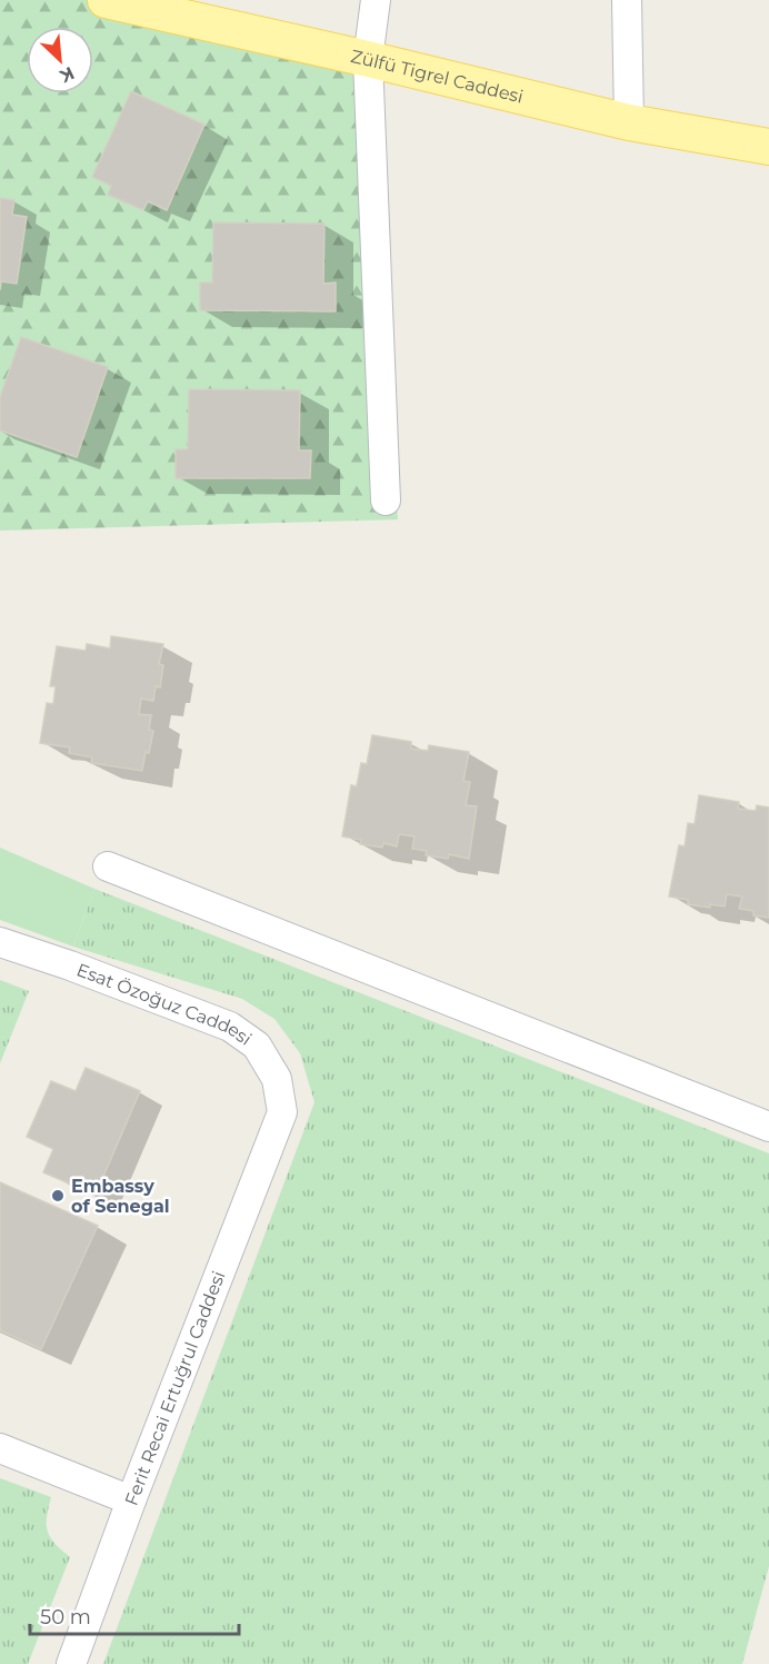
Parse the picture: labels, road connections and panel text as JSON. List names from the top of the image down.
{
  "streets": {
    "main road": ["Zülfü Tigrel Caddesi"],
    "street": ["Esat Özoğuz Caddesi", "Ferit Recai Ertuğrul Caddesi"]
  },
  "crossings": [
    ["Esat Özoğuz Caddesi", "Ferit Recai Ertuğrul Caddesi"]
  ],
  "places": ["Embassy of Senegal"],
  "scale_bar": "50 m",
  "north": "bottom right"
}
